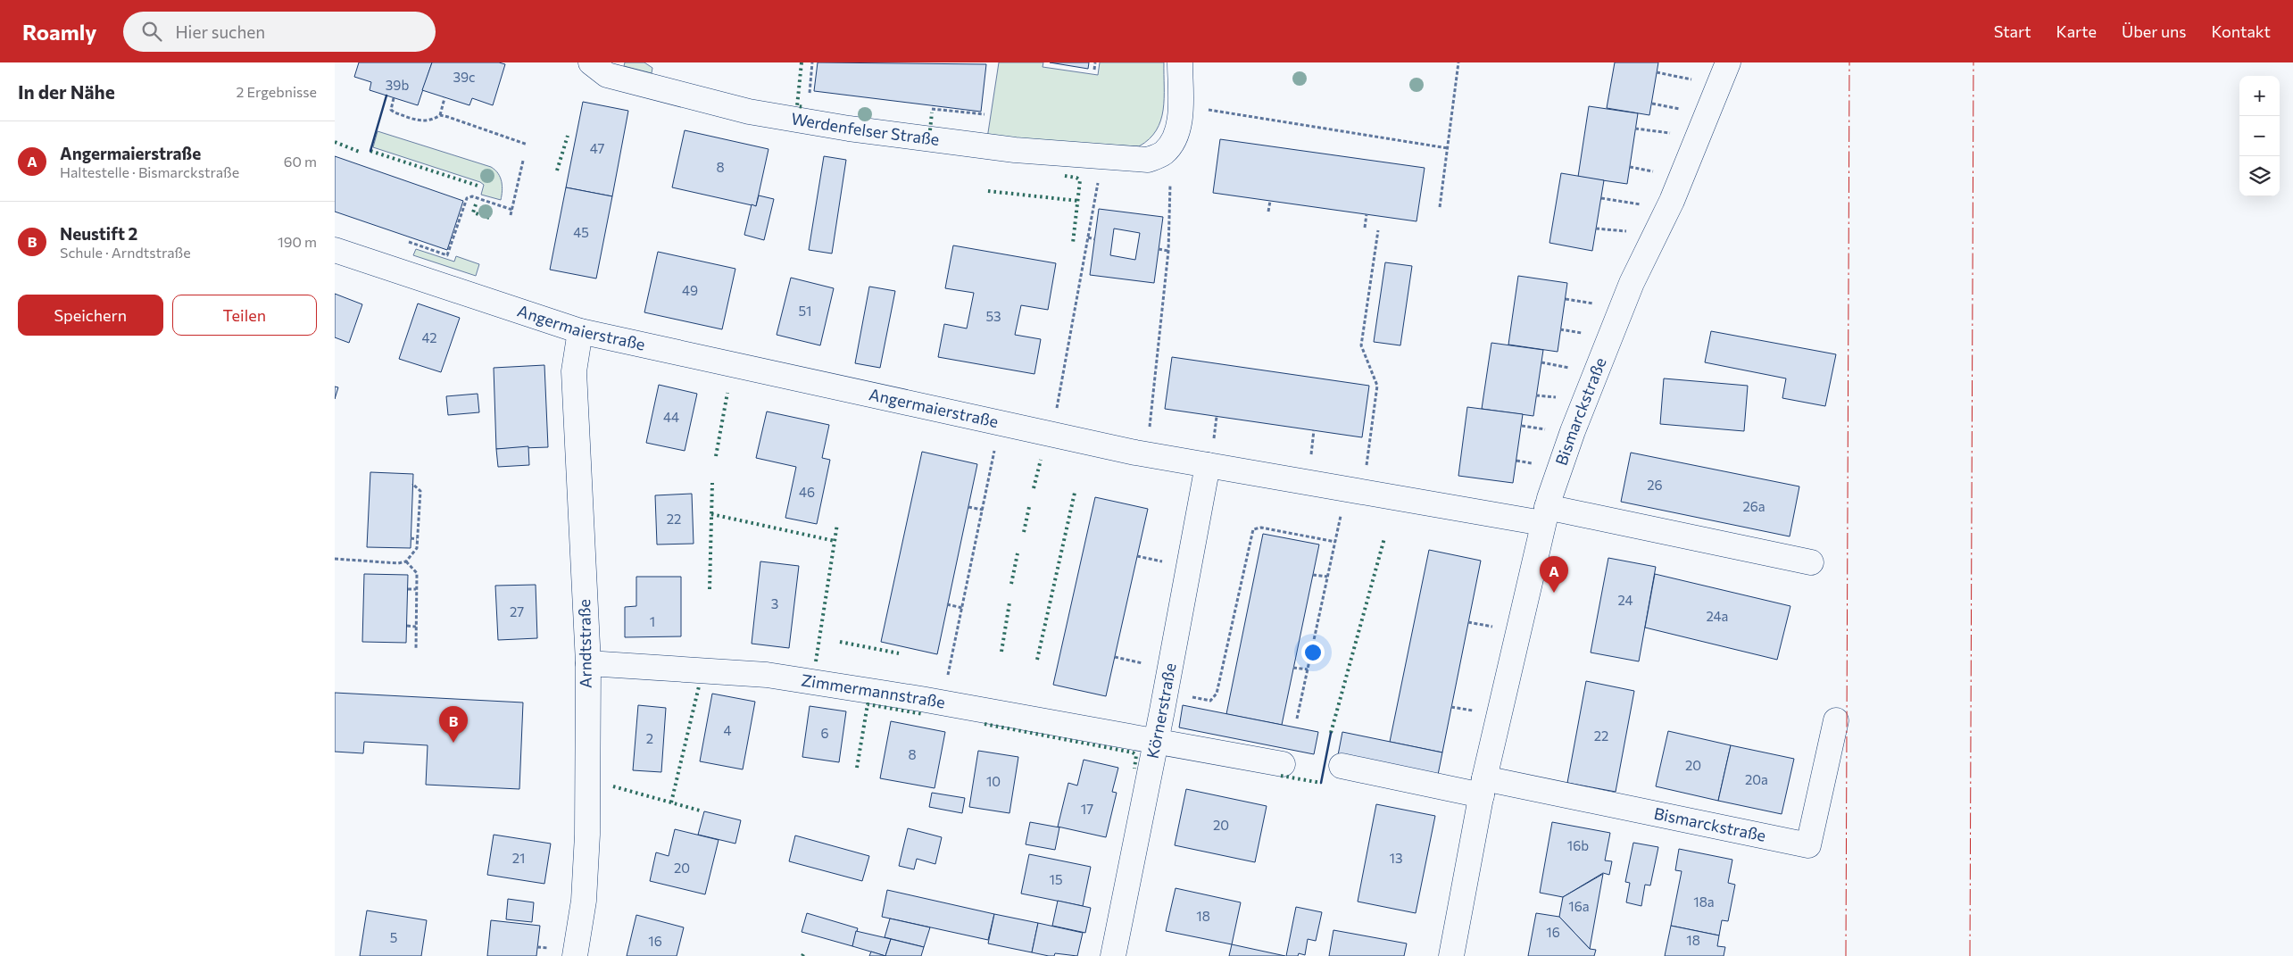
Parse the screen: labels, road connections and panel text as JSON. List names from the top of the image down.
{
  "streets": {
    "street": [
      "Werdenfelser Straße",
      "Angermaierstraße",
      "Bismarckstraße",
      "Arndtstraße",
      "Zimmermannstraße",
      "Körnerstraße"
    ]
  },
  "crossings": [
    ["Angermaierstraße", "Bismarckstraße"],
    ["Angermaierstraße", "Arndtstraße"],
    ["Angermaierstraße", "Körnerstraße"],
    ["Arndtstraße", "Zimmermannstraße"],
    ["Zimmermannstraße", "Körnerstraße"]
  ],
  "house_numbers": [
    "39c",
    "39b",
    "47",
    "8",
    "45",
    "49",
    "51",
    "53",
    "42",
    "44",
    "26",
    "46",
    "26a",
    "22",
    "24",
    "3",
    "27",
    "24a",
    "1",
    "4",
    "6",
    "22",
    "2",
    "8",
    "20",
    "20a",
    "10",
    "17",
    "20",
    "16b",
    "21",
    "13",
    "20",
    "15",
    "18a",
    "16a",
    "18",
    "16",
    "5",
    "18",
    "16"
  ],
  "page": {
    "header": "Roamly",
    "search": "Hier suchen",
    "nav": [
      "Start",
      "Karte",
      "Über uns",
      "Kontakt"
    ],
    "heading": ["In der Nähe", "2 Ergebnisse"],
    "map_buttons": ["+", "−"],
    "list": [
      {
        "mark": "A",
        "name": "Angermaierstraße",
        "note": "Haltestelle · Bismarckstraße",
        "value": "60 m"
      },
      {
        "mark": "B",
        "name": "Neustift 2",
        "note": "Schule · Arndtstraße",
        "value": "190 m"
      }
    ],
    "buttons": ["Speichern", "Teilen"],
    "pins": ["A", "B"]
  }
}
